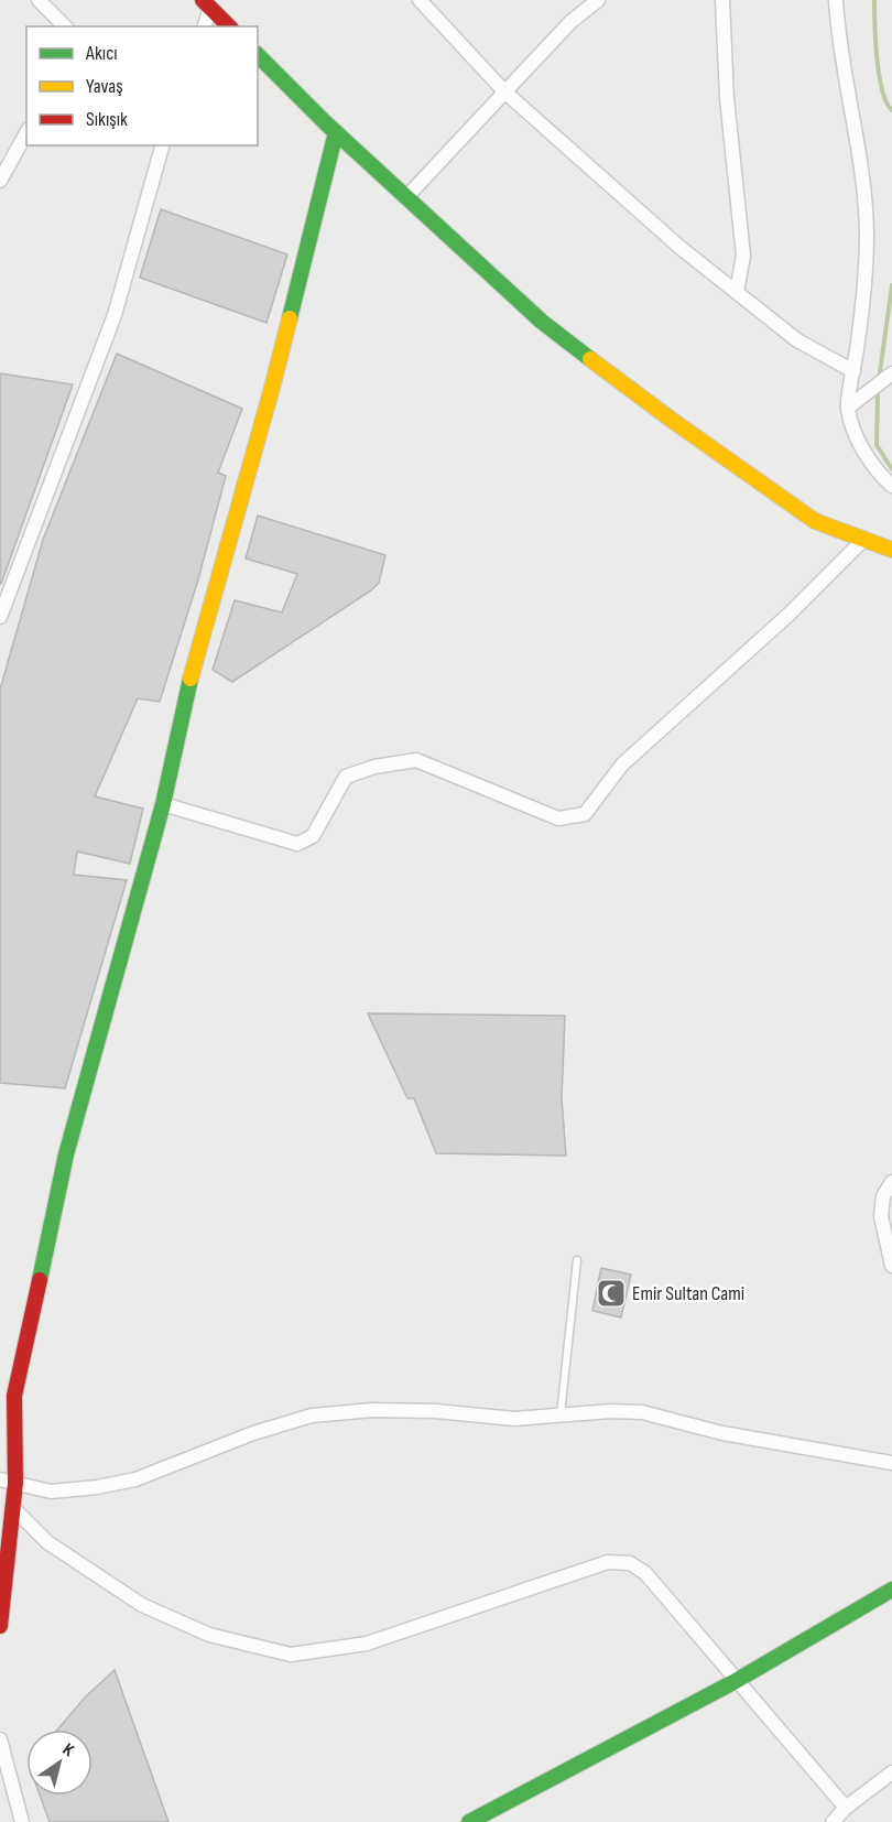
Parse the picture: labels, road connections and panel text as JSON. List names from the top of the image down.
{
  "places": {
    "mosque": ["Emir Sultan Cami"]
  },
  "legend": ["Akıcı", "Yavaş", "Sıkışık"],
  "north": "top right"
}
